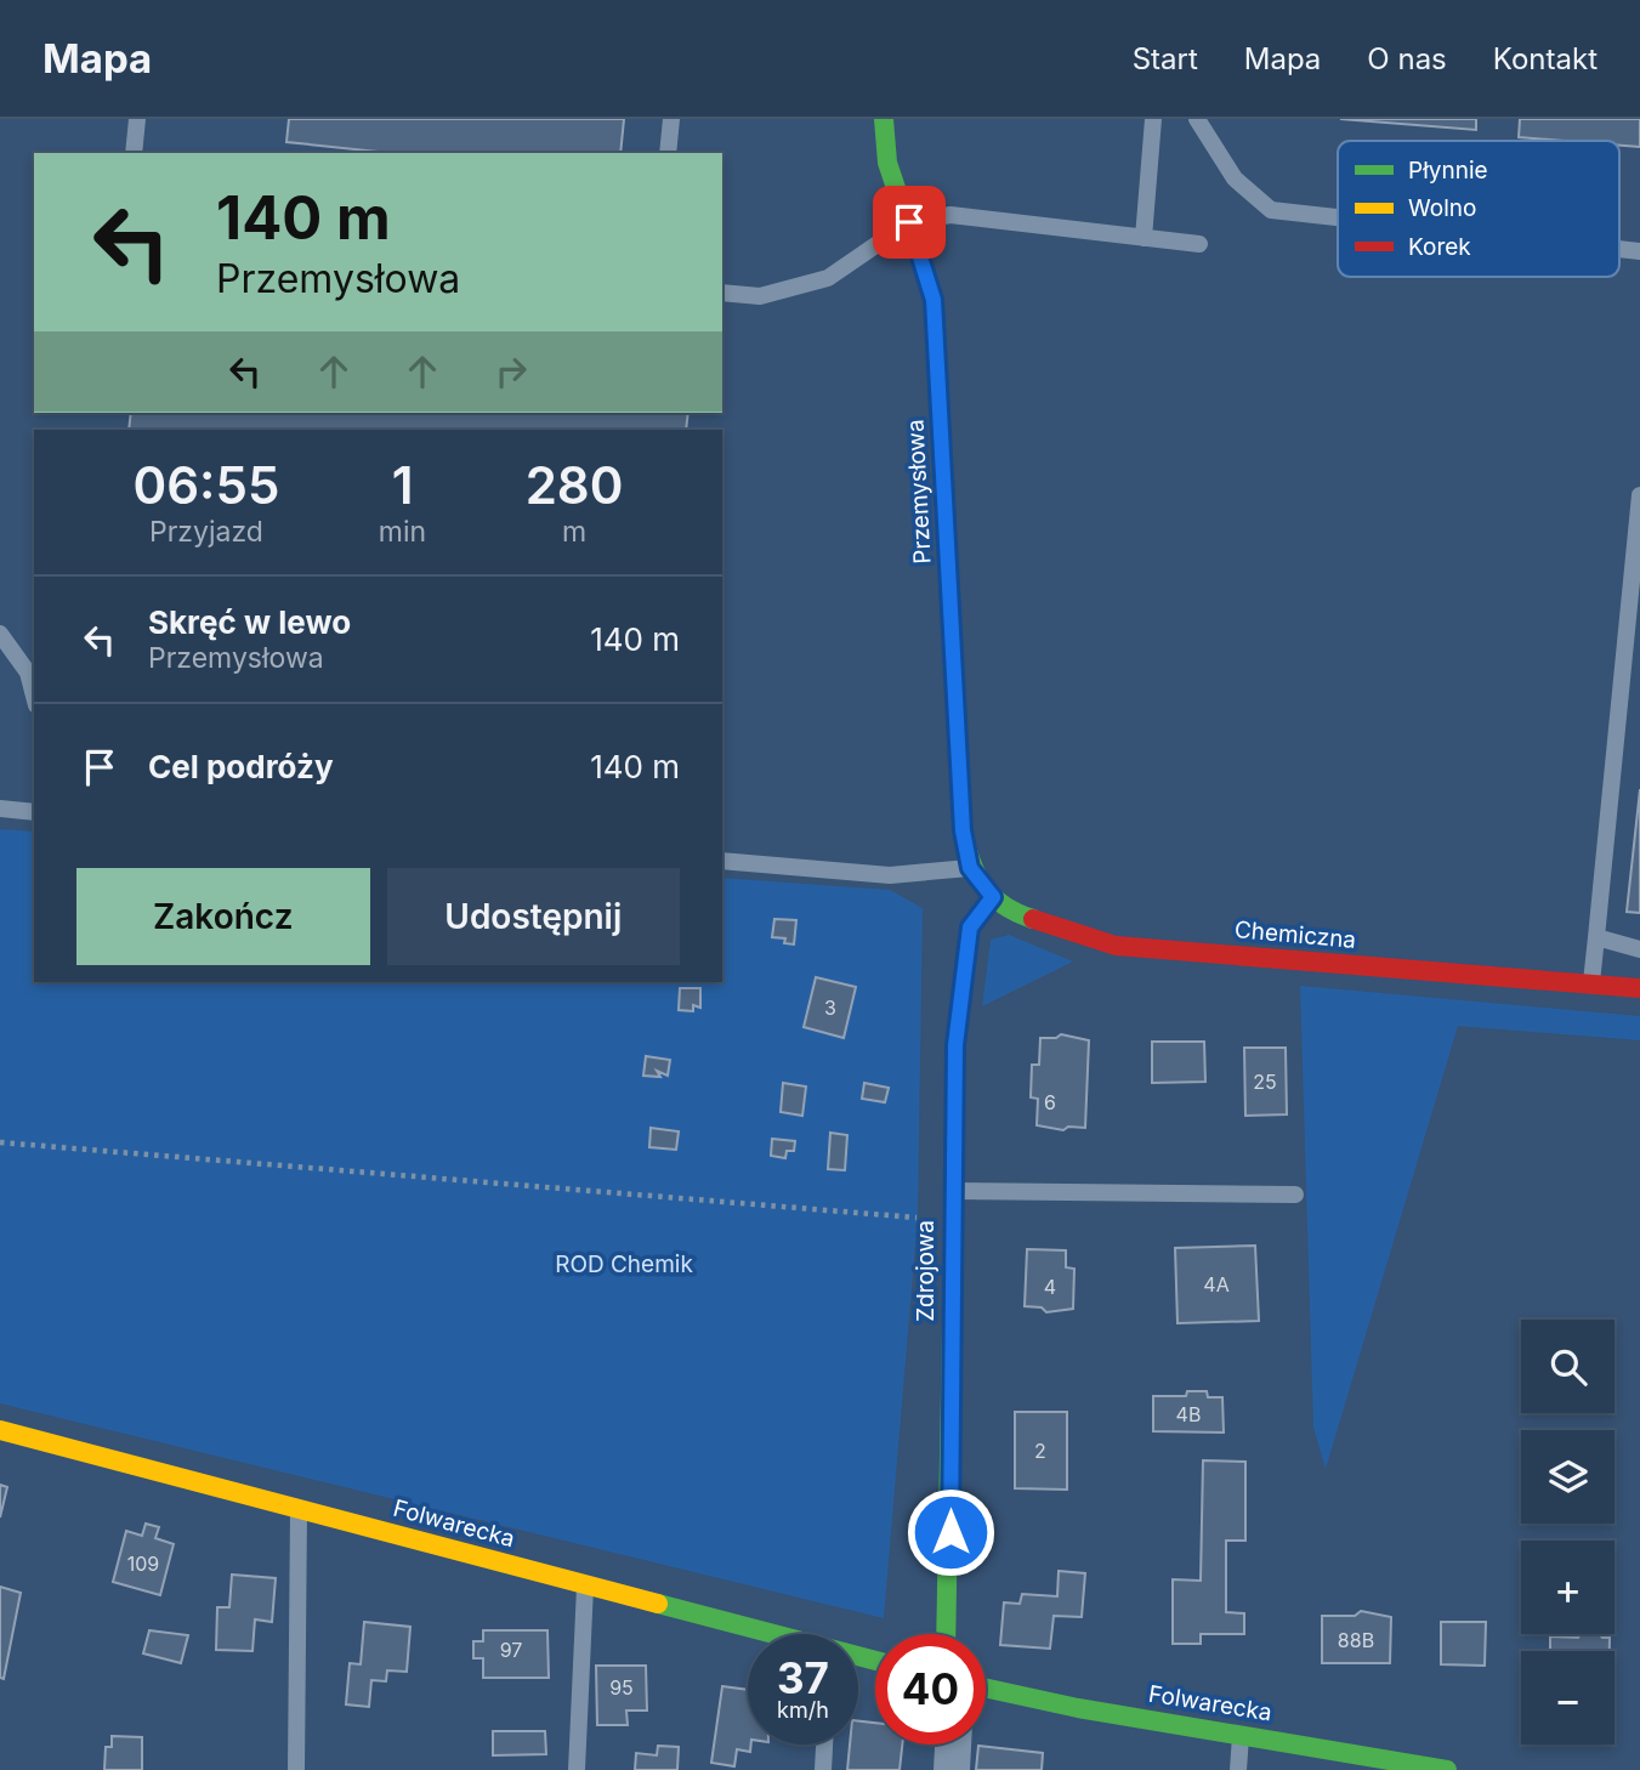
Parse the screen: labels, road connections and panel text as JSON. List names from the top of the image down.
{
  "streets": {
    "street": [
      "Przemysłowa",
      "Chemiczna",
      "Zdrojowa",
      "Folwarecka"
    ]
  },
  "crossings": [
    ["Przemysłowa", "Chemiczna"],
    ["Chemiczna", "Zdrojowa"]
  ],
  "parks": ["ROD Chemik"],
  "house_numbers": [
    "3",
    "25",
    "6",
    "4A",
    "4",
    "4B",
    "2",
    "109",
    "88B",
    "97",
    "95"
  ],
  "legend": ["Płynnie", "Wolno", "Korek"],
  "page": {
    "header": "Mapa",
    "nav": [
      "Start",
      "Mapa",
      "O nas",
      "Kontakt"
    ],
    "turn": ["140 m", "Przemysłowa"],
    "eta": [
      "06:55",
      "Przyjazd",
      "1",
      "min",
      "280",
      "m"
    ],
    "list": [
      {
        "name": "Skręć w lewo",
        "note": "Przemysłowa",
        "value": "140 m"
      },
      {
        "name": "Cel podróży",
        "value": "140 m"
      }
    ],
    "buttons": ["Zakończ", "Udostępnij"],
    "map_buttons": ["+", "−"],
    "speed": "37 km/h",
    "limit": "40"
  }
}
